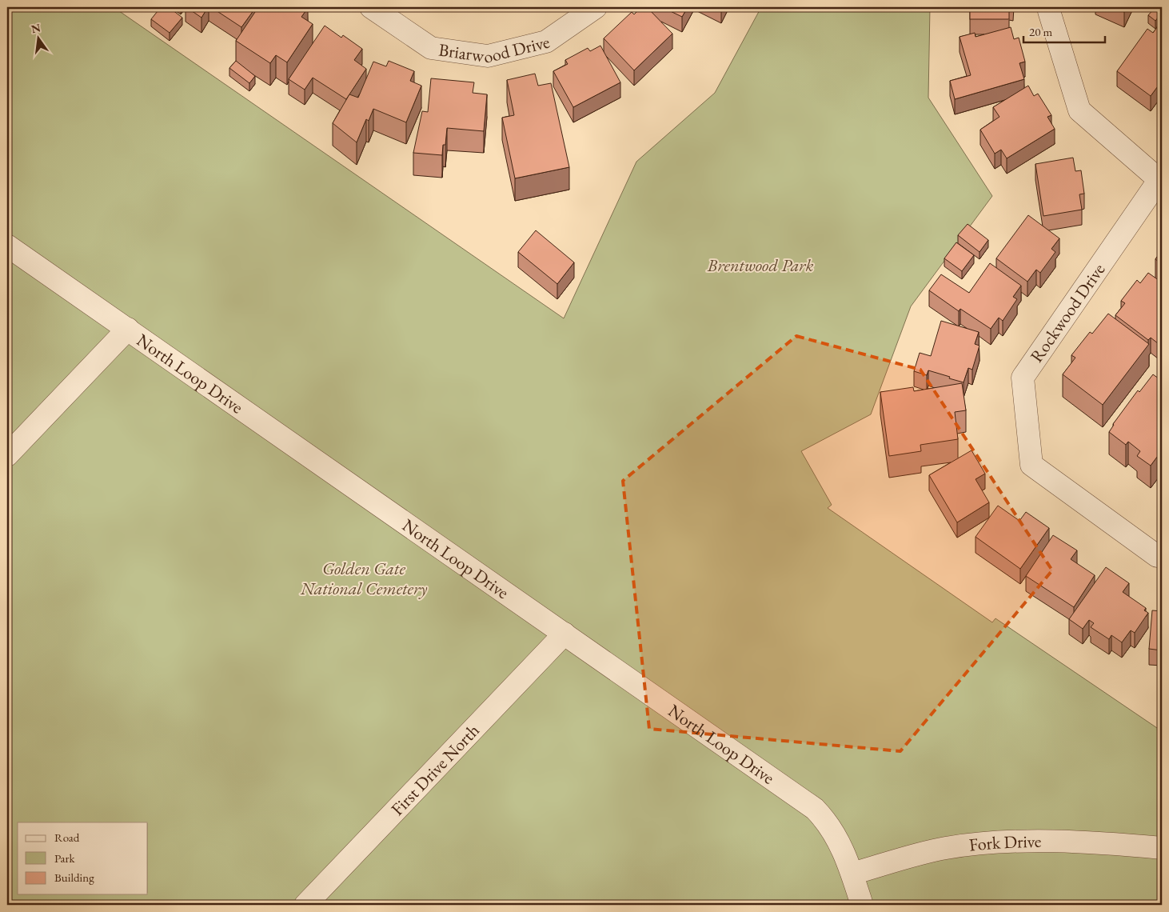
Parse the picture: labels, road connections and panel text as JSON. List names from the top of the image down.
{
  "streets": {
    "street": [
      "Briarwood Drive",
      "Rockwood Drive",
      "North Loop Drive",
      "First Drive North",
      "Fork Drive"
    ]
  },
  "crossings": [
    ["North Loop Drive", "First Drive North"],
    ["North Loop Drive", "Fork Drive"]
  ],
  "parks": ["Brentwood Park", "Golden Gate National Cemetery"],
  "legend": ["Road", "Park", "Building"],
  "scale_bar": "20 m",
  "north": "top"
}
